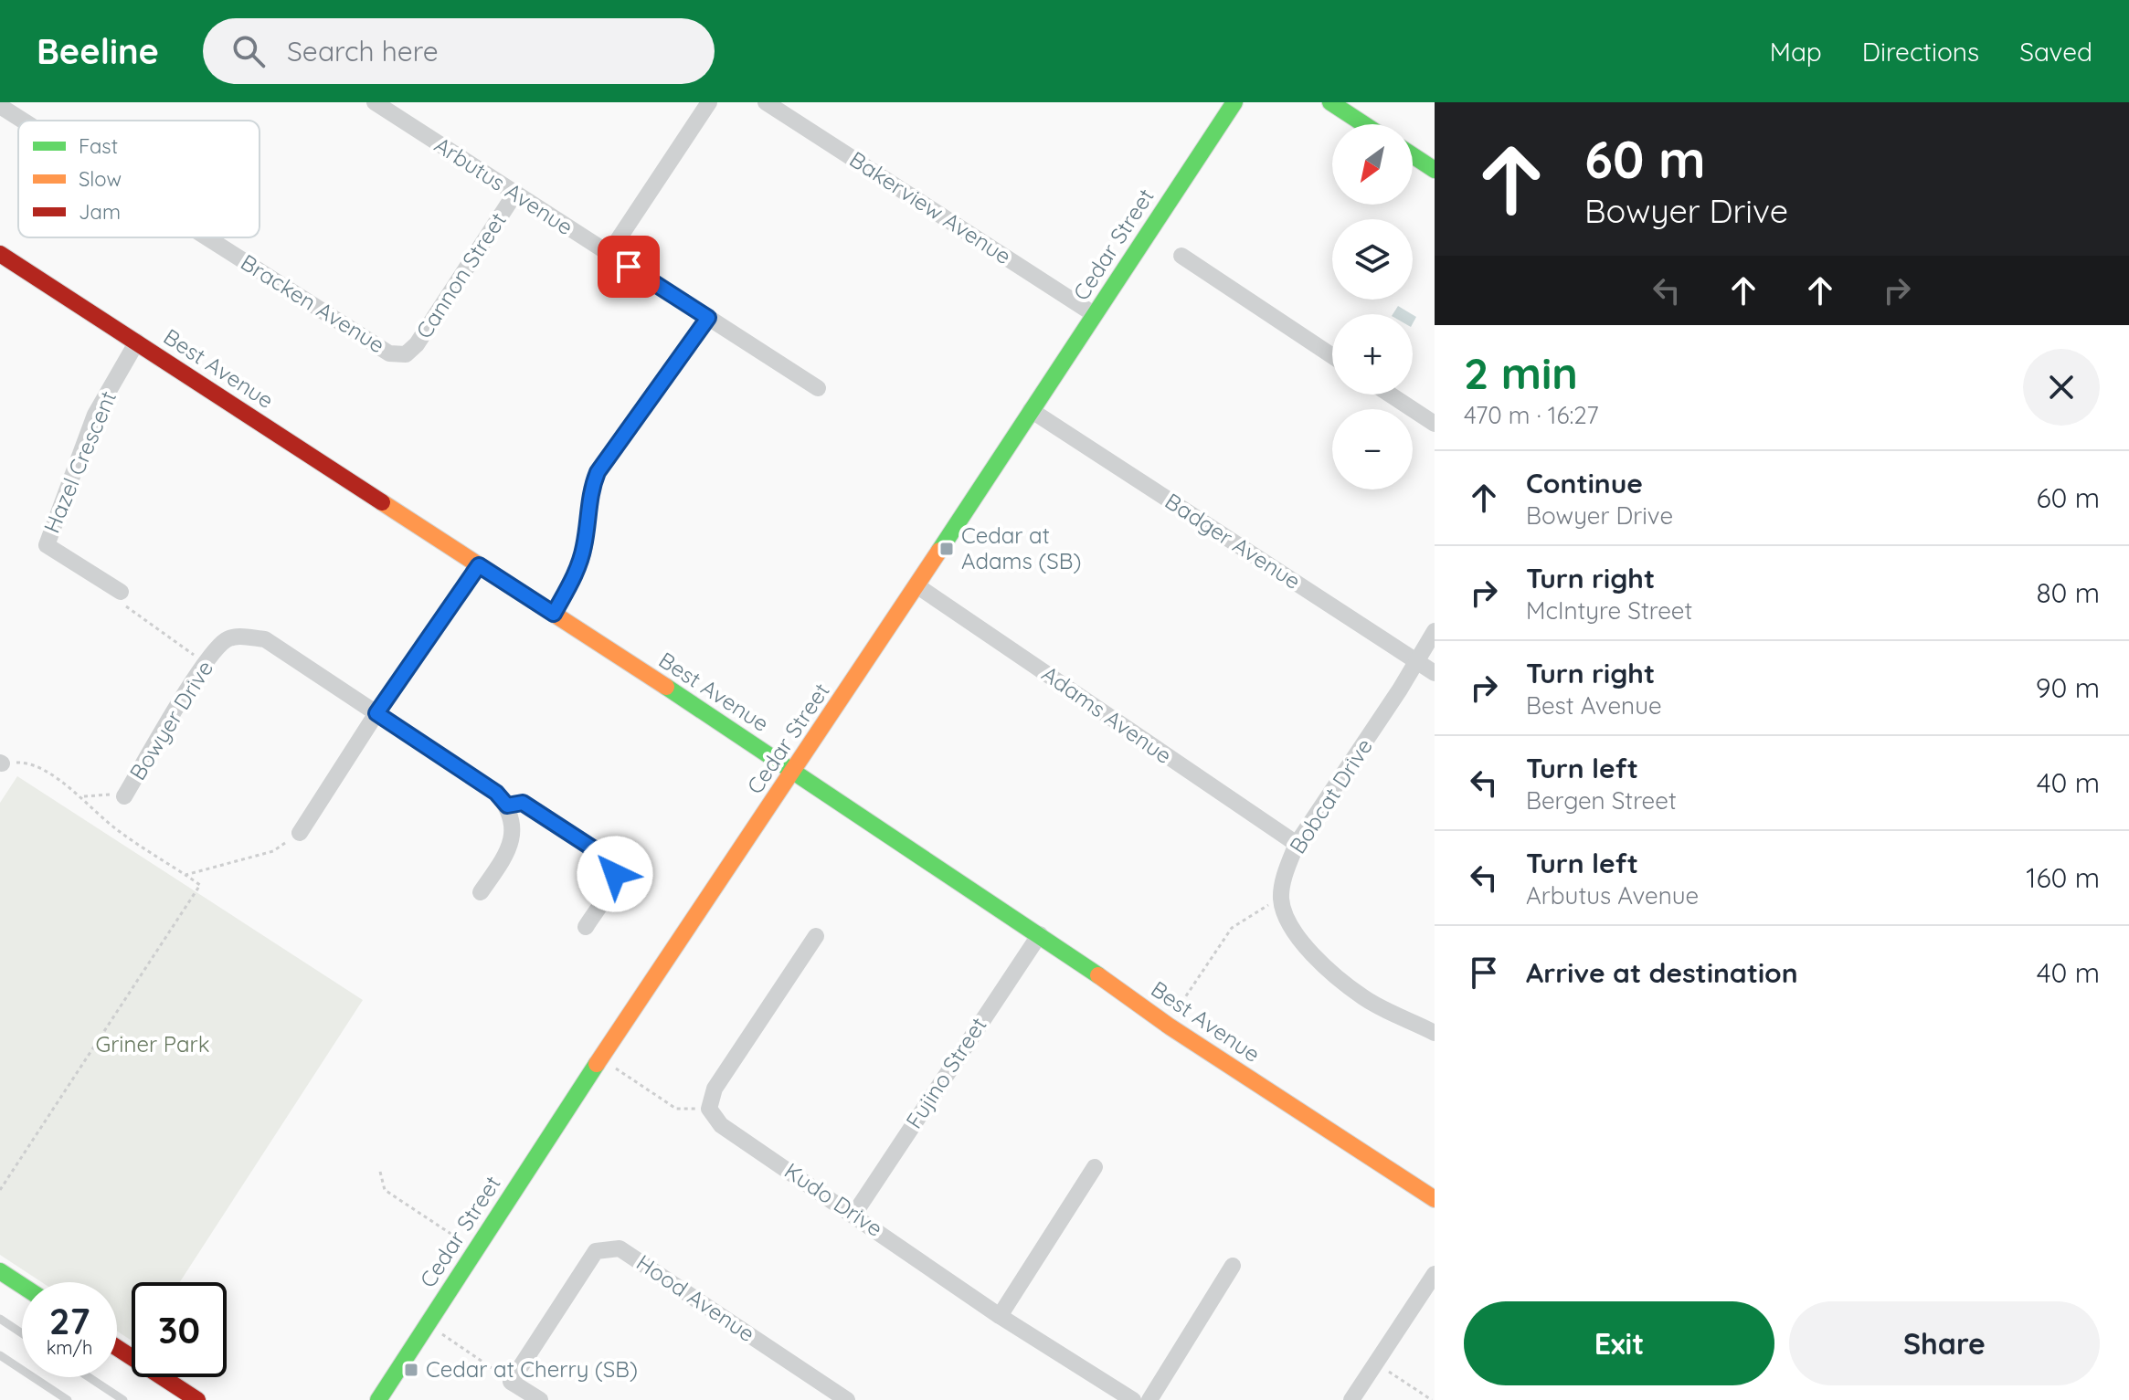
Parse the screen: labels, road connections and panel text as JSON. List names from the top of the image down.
{
  "streets": {
    "street": [
      "Arbutus Avenue",
      "Bakerview Avenue",
      "Cedar Street",
      "Cannon Street",
      "Bracken Avenue",
      "Best Avenue",
      "Hazel Crescent",
      "Badger Avenue",
      "Adams Avenue",
      "Bowyer Drive",
      "Bobcat Drive",
      "Fujino Street",
      "Kudo Drive",
      "Hood Avenue"
    ]
  },
  "crossings": [
    ["Arbutus Avenue", "Cannon Street"],
    ["Bakerview Avenue", "Cedar Street"],
    ["Cedar Street", "Best Avenue"],
    ["Cedar Street", "Badger Avenue"],
    ["Cedar Street", "Adams Avenue"],
    ["Cannon Street", "Bracken Avenue"],
    ["Best Avenue", "Hazel Crescent"],
    ["Best Avenue", "Fujino Street"],
    ["Badger Avenue", "Bobcat Drive"],
    ["Adams Avenue", "Bobcat Drive"],
    ["Fujino Street", "Kudo Drive"]
  ],
  "parks": ["Griner Park"],
  "places": {
    "transit": ["Cedar at Adams (SB)", "Cedar at Cherry (SB)"]
  },
  "legend": ["Fast", "Slow", "Jam"],
  "north": "bottom left",
  "page": {
    "header": "Beeline",
    "search": "Search here",
    "nav": ["Map", "Directions", "Saved"],
    "turn": ["60 m", "Bowyer Drive"],
    "map_buttons": ["+", "−"],
    "heading": ["2 min", "470 m · 16:27"],
    "list": [
      {
        "name": "Continue",
        "note": "Bowyer Drive",
        "value": "60 m"
      },
      {
        "name": "Turn right",
        "note": "McIntyre Street",
        "value": "80 m"
      },
      {
        "name": "Turn right",
        "note": "Best Avenue",
        "value": "90 m"
      },
      {
        "name": "Turn left",
        "note": "Bergen Street",
        "value": "40 m"
      },
      {
        "name": "Turn left",
        "note": "Arbutus Avenue",
        "value": "160 m"
      },
      {
        "name": "Arrive at destination",
        "value": "40 m"
      }
    ],
    "speed": "27 km/h",
    "limit": "30",
    "buttons": ["Exit", "Share"]
  }
}
